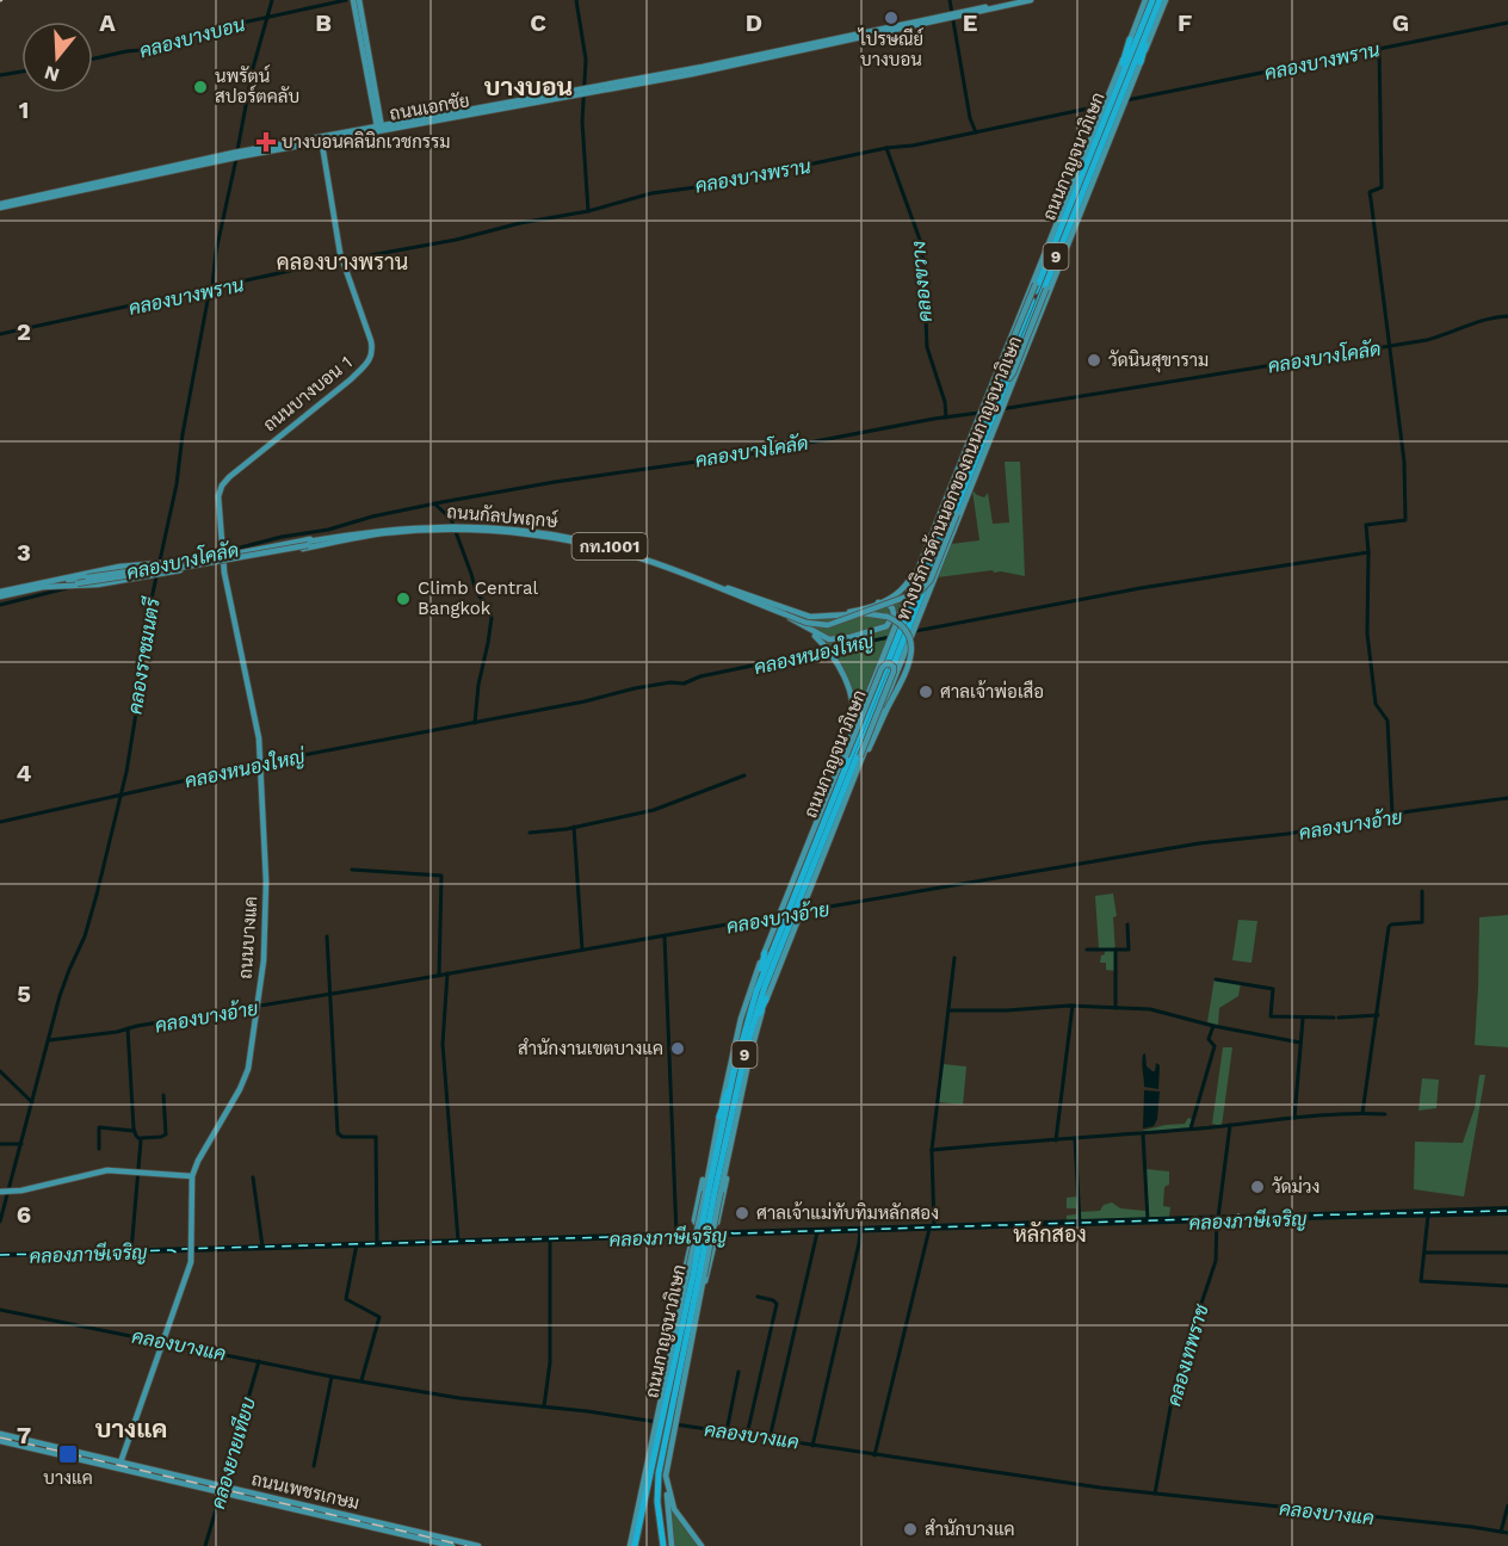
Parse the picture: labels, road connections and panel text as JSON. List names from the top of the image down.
{
  "streets": {
    "highway": ["ถนนกาญจนาภิเษก", "9"],
    "main road": [
      "ถนนเอกชัย",
      "ถนนบางบอน 1",
      "ทางบริการด้านนอกของถนนกาญจนาภิเษก",
      "ถนนกัลปพฤกษ์",
      "กท.1001",
      "ถนนบางแค",
      "ถนนเพชรเกษม"
    ]
  },
  "crossings": [
    ["ถนนเอกชัย", "ถนนบางบอน 1"],
    ["ถนนกาญจนาภิเษก", "ทางบริการด้านนอกของถนนกาญจนาภิเษก"],
    ["ถนนบางบอน 1", "ถนนกัลปพฤกษ์"],
    ["ถนนบางบอน 1", "ถนนบางแค"],
    ["ถนนกัลปพฤกษ์", "ถนนบางแค"],
    ["ถนนบางแค", "ถนนเพชรเกษม"]
  ],
  "districts": [
    "บางบอน",
    "คลองบางพราน",
    "หลักสอง",
    "บางแค"
  ],
  "water": [
    "คลองบางบอน",
    "คลองบางพราน",
    "คลองขวาง",
    "คลองบางโคลัด",
    "คลองหนองใหญ่",
    "คลองราชมนตรี",
    "คลองบางอ้าย",
    "คลองภาษีเจริญ",
    "คลองบางแค",
    "คลองเทพราช",
    "คลองยายเทียบ"
  ],
  "places": {
    "other": [
      "ไปรษณีย์ บางบอน",
      "นพรัตน์ สปอร์ตคลับ",
      "วัดนินสุขาราม",
      "Climb Central Bangkok",
      "ศาลเจ้าพ่อเสือ",
      "สำนักงานเขตบางแค",
      "วัดม่วง",
      "ศาลเจ้าแม่ทับทิมหลักสอง",
      "สำนักบางแค"
    ],
    "health": ["บางบอนคลินิกเวชกรรม"],
    "transit": ["บางแค"]
  },
  "north": "bottom",
  "grid": {
    "columns": [
      "A",
      "B",
      "C",
      "D",
      "E",
      "F",
      "G"
    ],
    "rows": [
      "1",
      "2",
      "3",
      "4",
      "5",
      "6",
      "7"
    ]
  }
}
